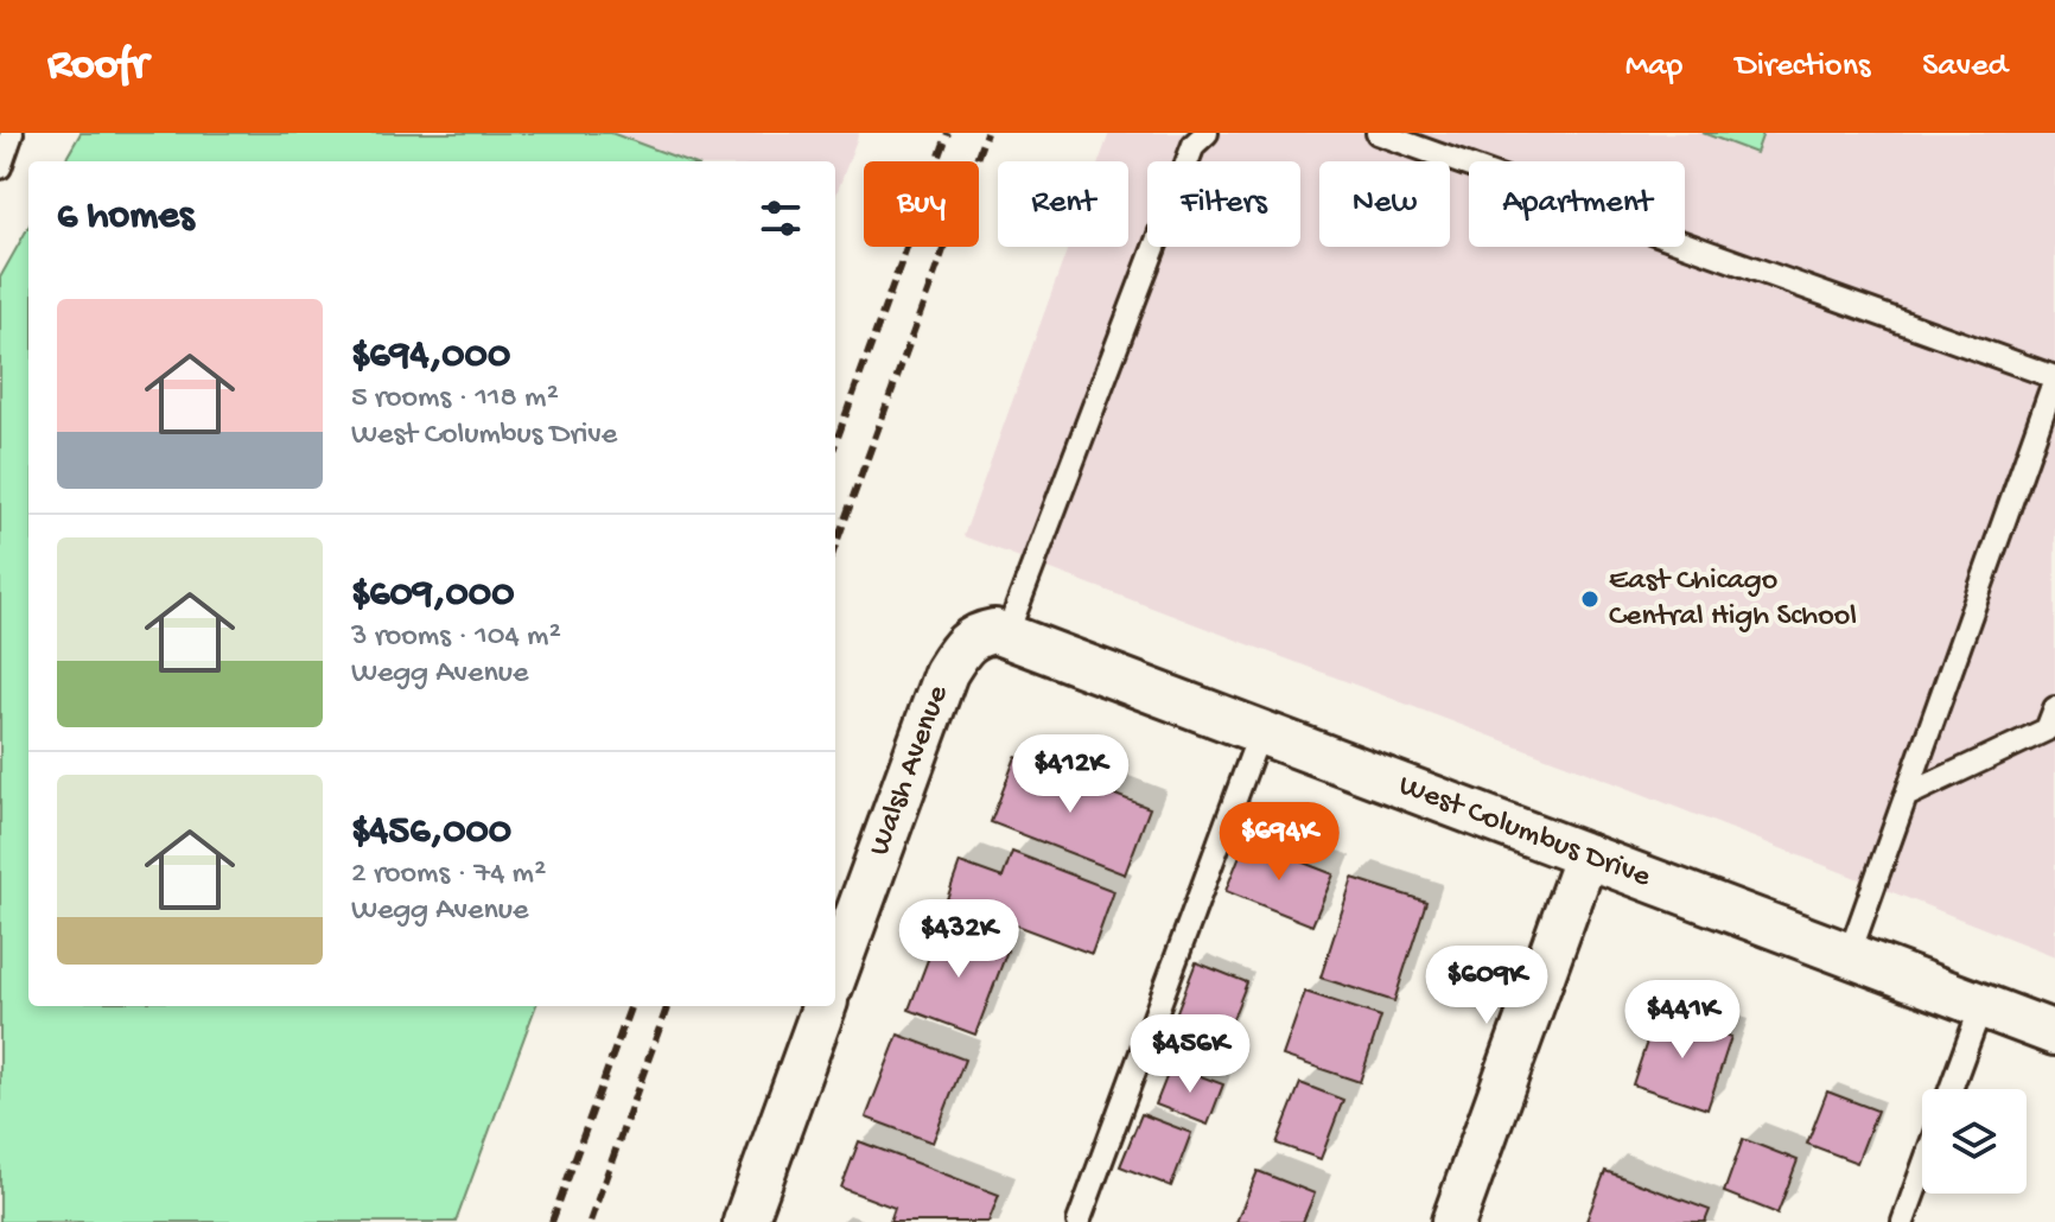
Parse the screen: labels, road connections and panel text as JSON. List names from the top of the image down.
{
  "streets": {
    "street": ["Walsh Avenue", "West Columbus Drive"]
  },
  "crossings": [
    ["Walsh Avenue", "West Columbus Drive"]
  ],
  "places": ["East Chicago Central High School"],
  "page": {
    "header": "Roofr",
    "nav": ["Map", "Directions", "Saved"],
    "chip": [
      "Buy",
      "Rent",
      "Filters",
      "New",
      "Apartment"
    ],
    "heading": "6 homes",
    "list": [
      {
        "name": "$694,000",
        "note": "5 rooms · 118 m² · West Columbus Drive"
      },
      {
        "name": "$609,000",
        "note": "3 rooms · 104 m² · Wegg Avenue"
      },
      {
        "name": "$456,000",
        "note": "2 rooms · 74 m² · Wegg Avenue"
      }
    ],
    "price": [
      "$412K",
      "$694K",
      "$432K",
      "$609K",
      "$441K",
      "$456K"
    ]
  }
}
